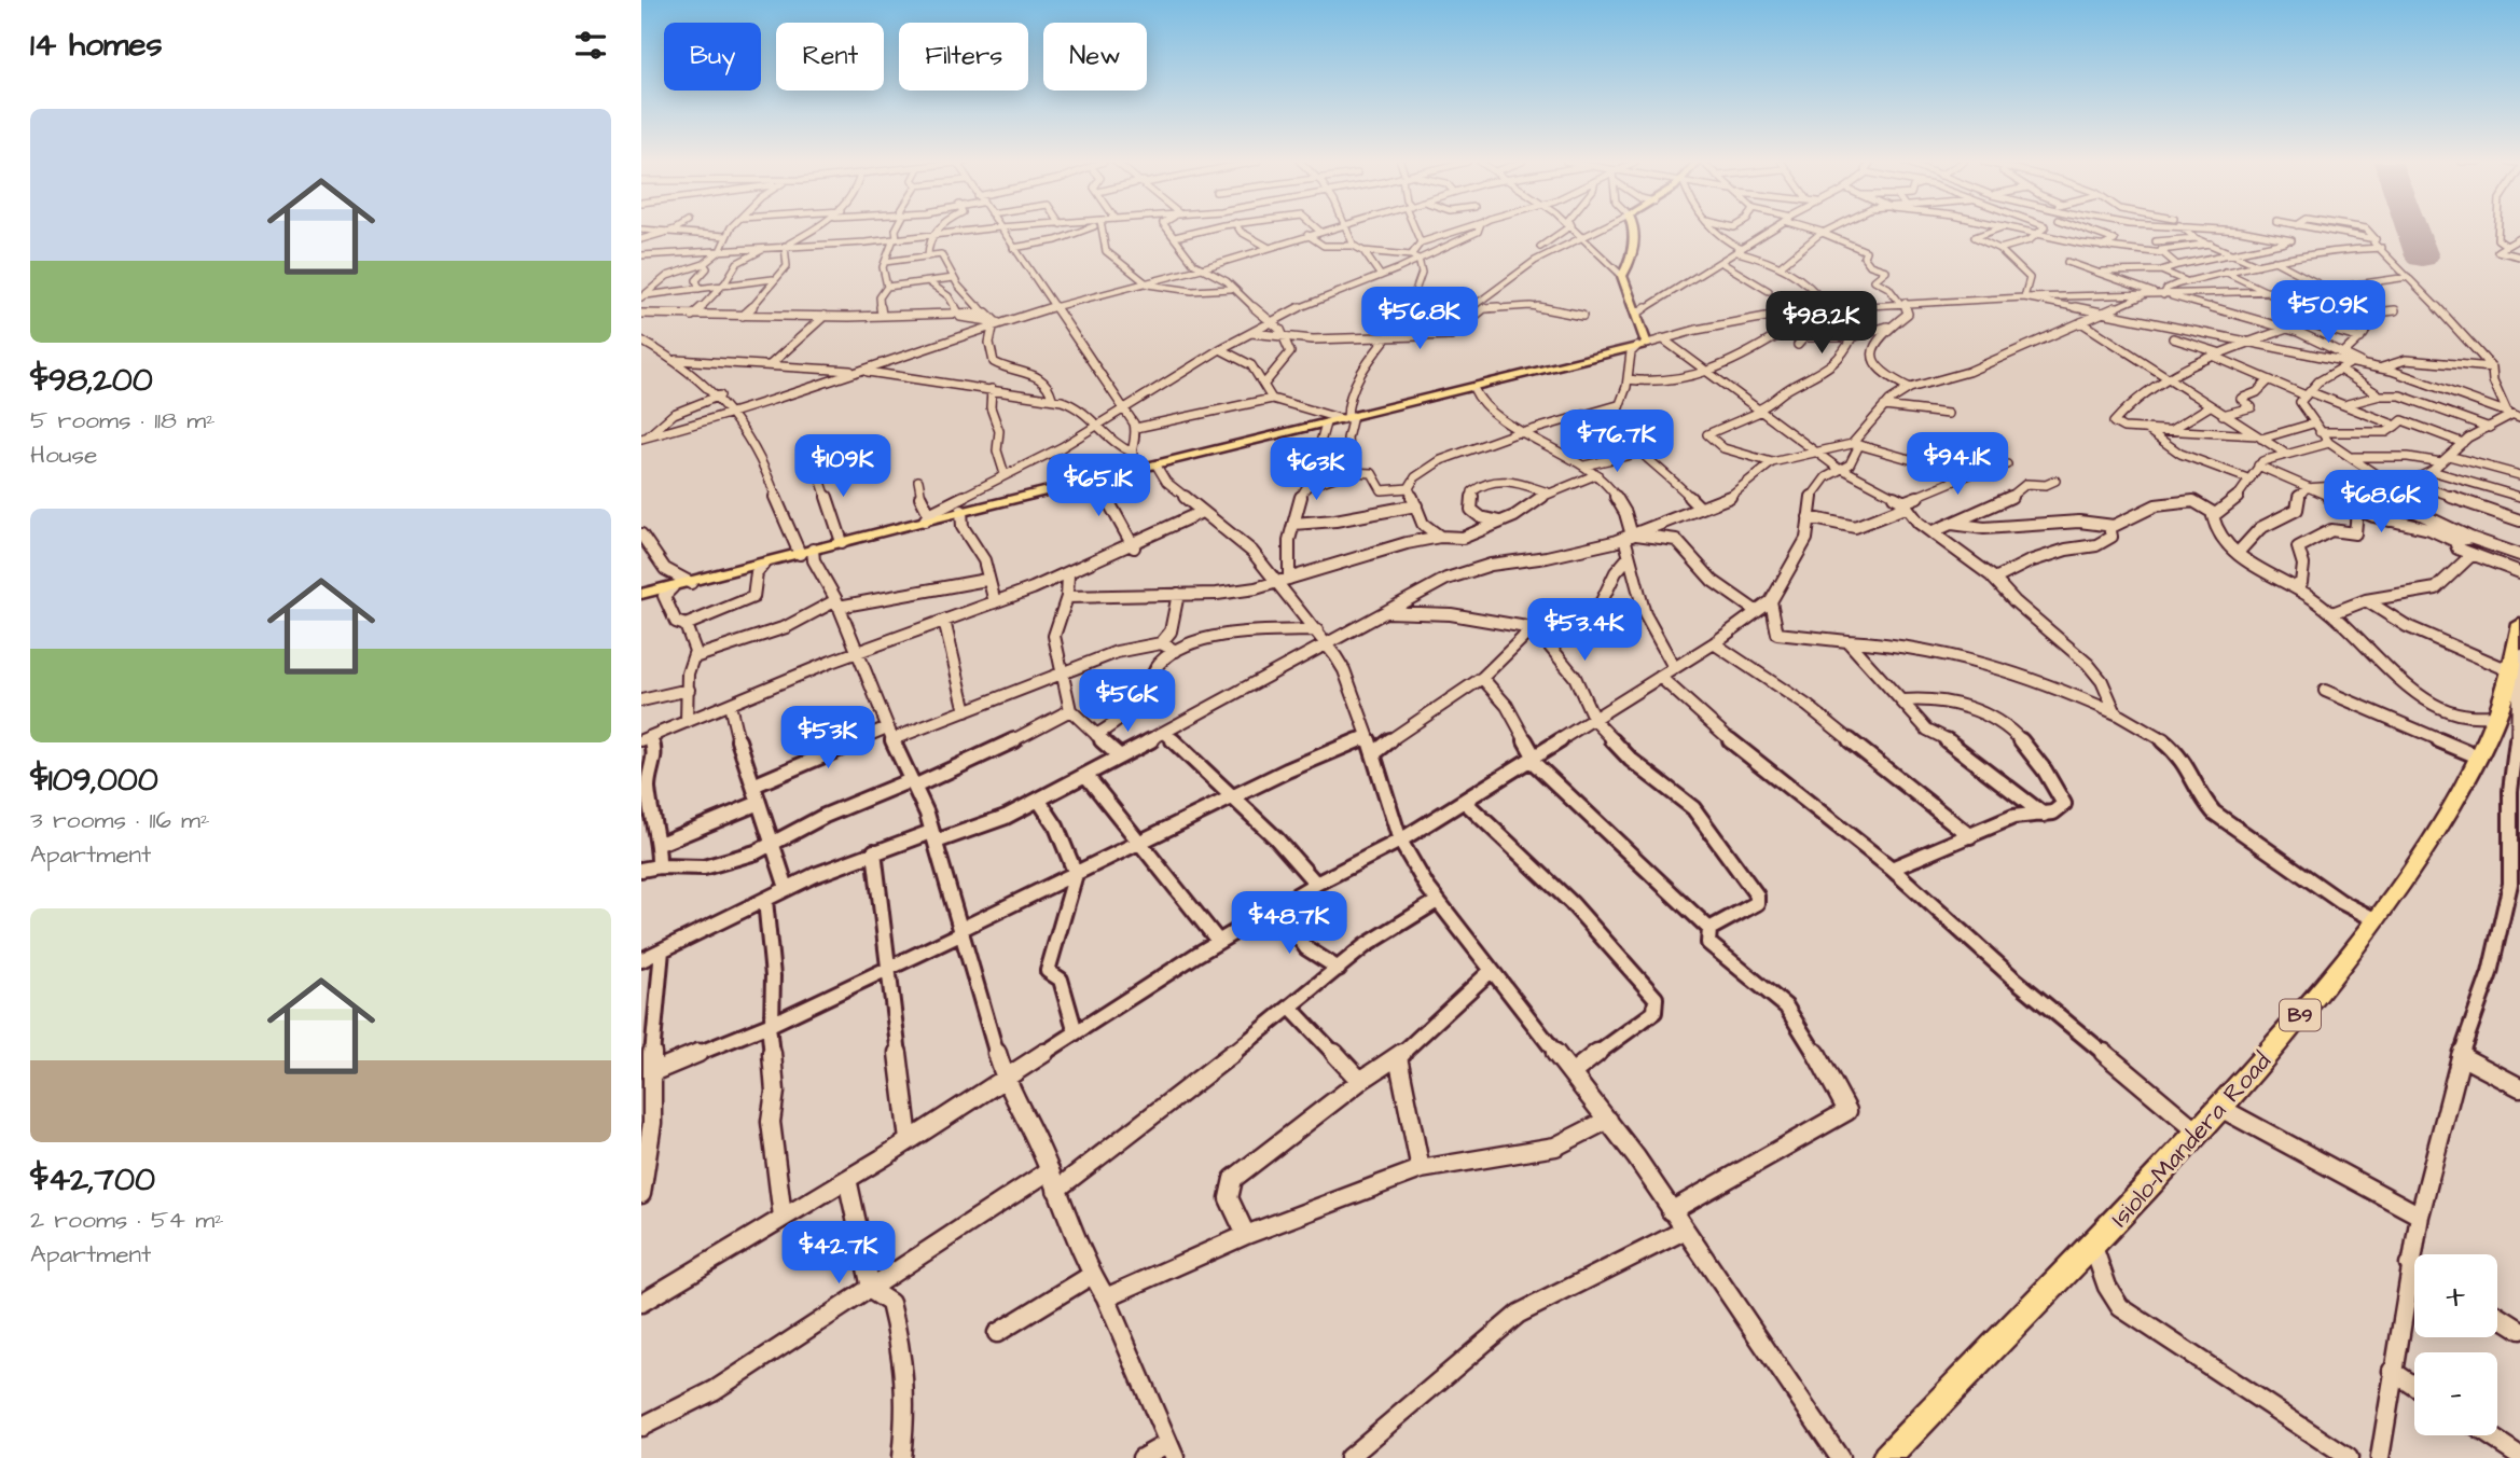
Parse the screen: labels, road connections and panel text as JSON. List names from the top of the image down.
{
  "streets": {
    "highway": ["B9", "Isiolo-Mandera Road"]
  },
  "page": {
    "heading": "14 homes",
    "chip": [
      "Buy",
      "Rent",
      "Filters",
      "New"
    ],
    "list": [
      {
        "name": "$98,200",
        "note": "5 rooms · 118 m² · House"
      },
      {
        "name": "$109,000",
        "note": "3 rooms · 116 m² · Apartment"
      },
      {
        "name": "$42,700",
        "note": "2 rooms · 54 m² · Apartment"
      }
    ],
    "price": [
      "$50.9K",
      "$56.8K",
      "$98.2K",
      "$76.7K",
      "$94.1K",
      "$109K",
      "$63K",
      "$65.1K",
      "$68.6K",
      "$53.4K",
      "$56K",
      "$53K",
      "$48.7K",
      "$42.7K"
    ],
    "map_buttons": ["+", "−"]
  }
}
